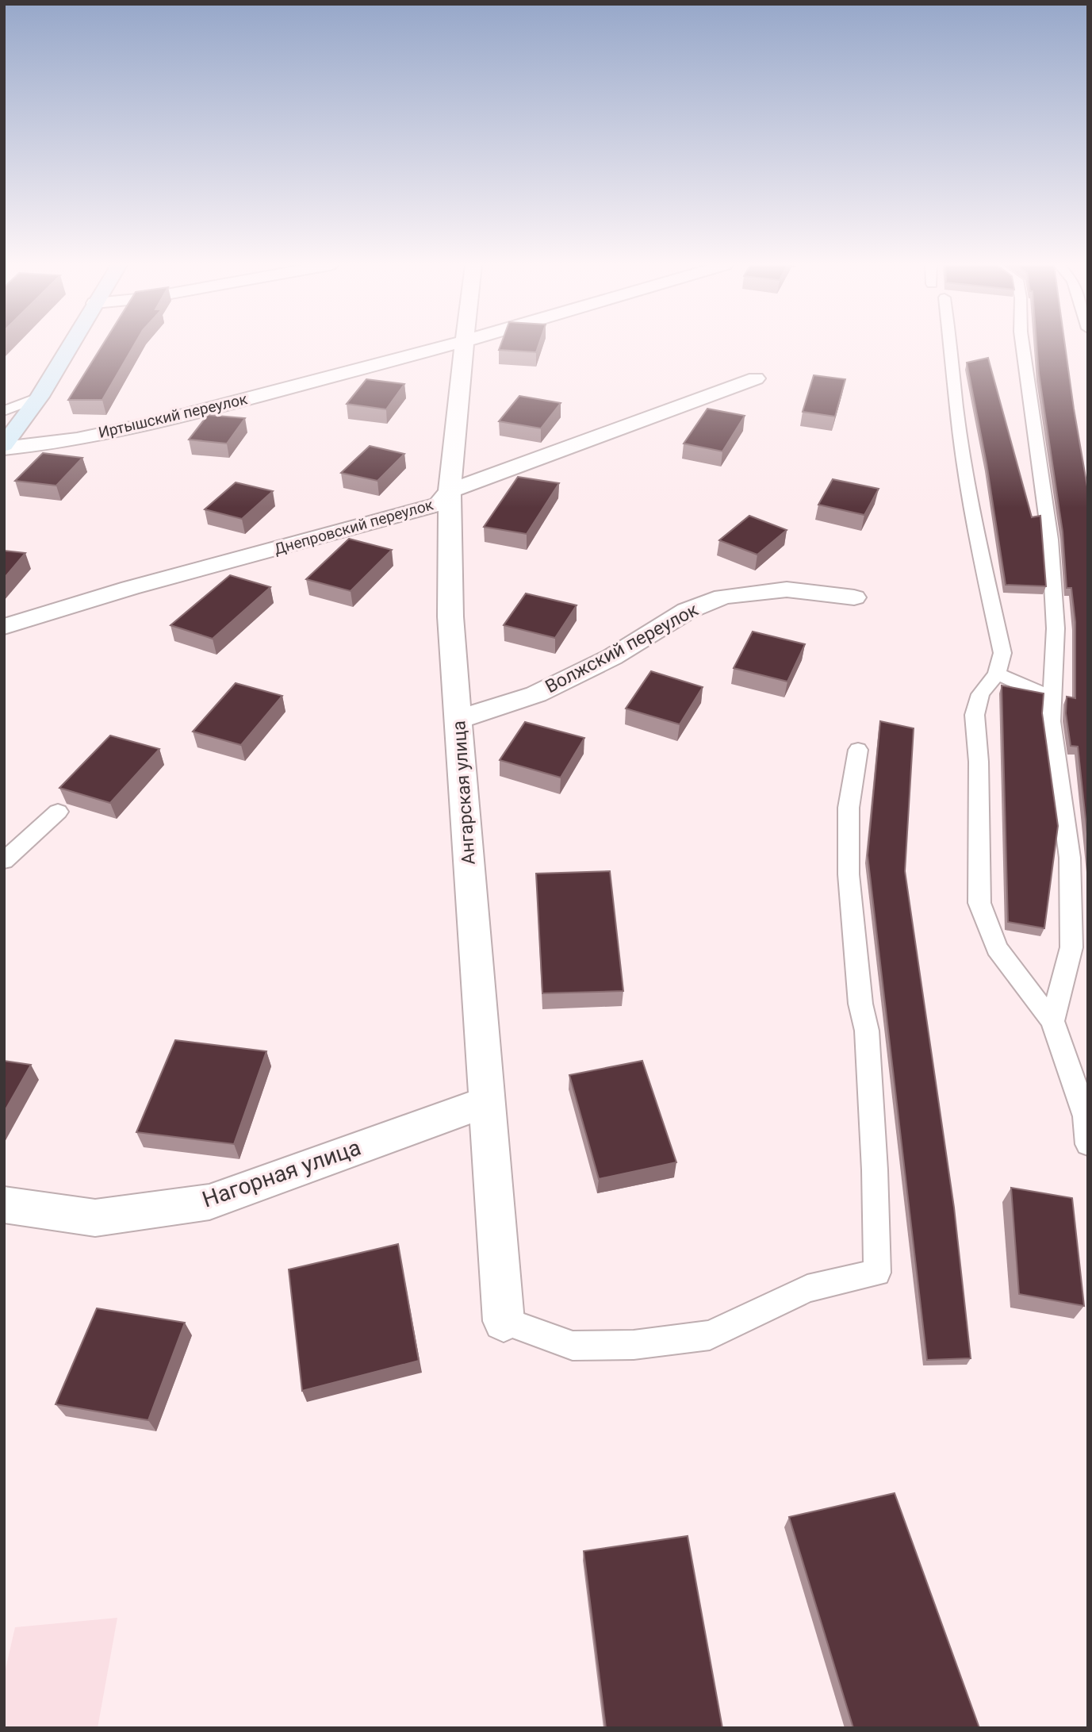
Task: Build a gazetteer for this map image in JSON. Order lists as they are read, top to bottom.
{
  "streets": {
    "street": [
      "Иртышский переулок",
      "Днепровский переулок",
      "Волжский переулок",
      "Ангарская улица",
      "Нагорная улица"
    ]
  },
  "crossings": [
    ["Днепровский переулок", "Ангарская улица"],
    ["Волжский переулок", "Ангарская улица"],
    ["Ангарская улица", "Нагорная улица"]
  ]
}
